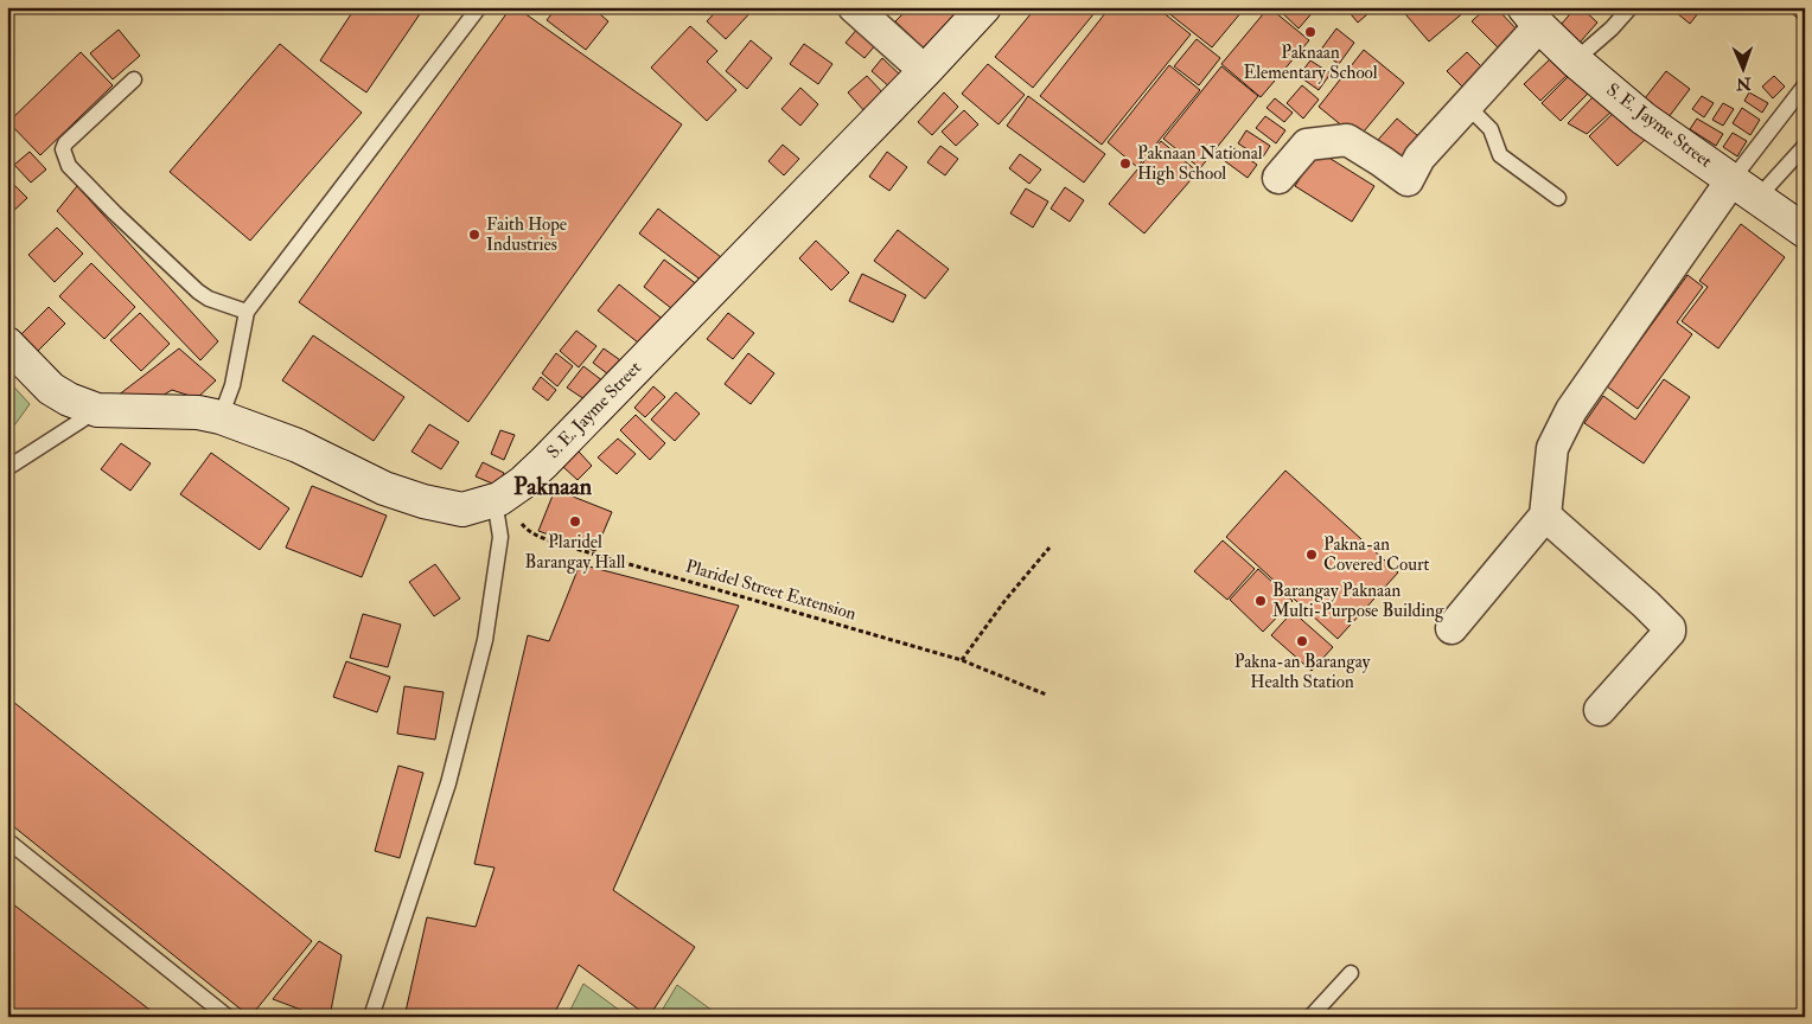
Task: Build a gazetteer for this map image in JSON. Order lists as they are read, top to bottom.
{
  "streets": {
    "street": ["S. E. Jayme Street"],
    "path": ["Plaridel Street Extension"]
  },
  "crossings": [
    ["S. E. Jayme Street", "Plaridel Street Extension"]
  ],
  "districts": ["Paknaan"],
  "places": [
    "Paknaan Elementary School",
    "Paknaan National High School",
    "Faith Hope Industries",
    "Plaridel Barangay Hall",
    "Pakna-an Covered Court",
    "Barangay Paknaan Multi-Purpose Building",
    "Pakna-an Barangay Health Station"
  ],
  "north": "bottom"
}
